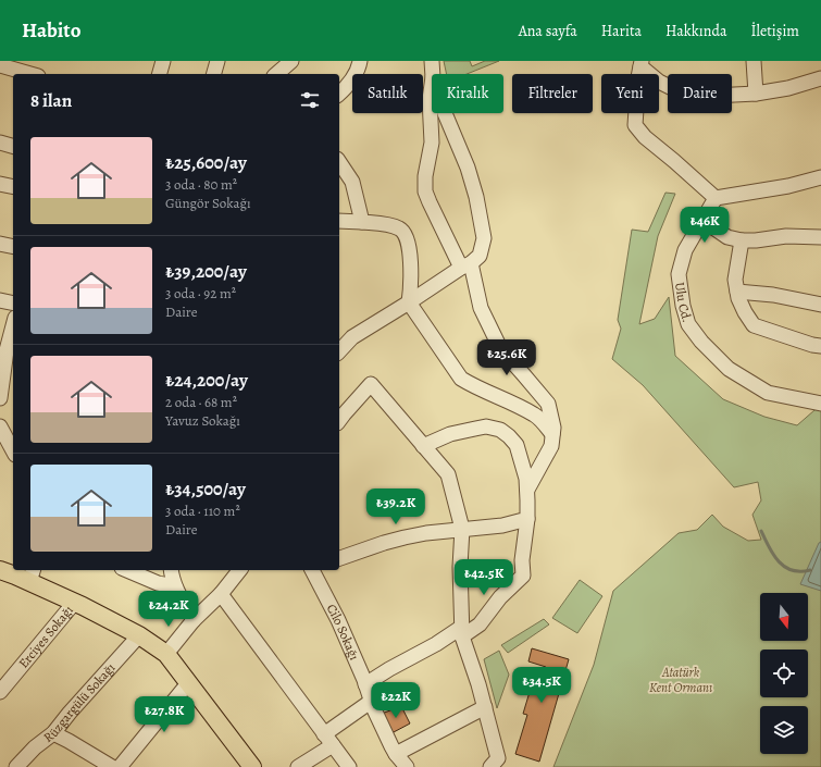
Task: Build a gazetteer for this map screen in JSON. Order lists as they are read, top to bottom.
{
  "streets": {
    "street": [
      "Ulu Cd.",
      "Cilo Sokağı",
      "Erciyes Sokağı",
      "Rüzgargülü Sokağı"
    ]
  },
  "parks": ["Atatürk Kent Ormanı"],
  "north": "bottom",
  "page": {
    "header": "Habito",
    "nav": [
      "Ana sayfa",
      "Harita",
      "Hakkında",
      "İletişim"
    ],
    "chip": [
      "Satılık",
      "Kiralık",
      "Filtreler",
      "Yeni",
      "Daire"
    ],
    "heading": "8 ilan",
    "list": [
      {
        "name": "₺25,600/ay",
        "note": "3 oda · 80 m² · Güngör Sokağı"
      },
      {
        "name": "₺39,200/ay",
        "note": "3 oda · 92 m² · Daire"
      },
      {
        "name": "₺24,200/ay",
        "note": "2 oda · 68 m² · Yavuz Sokağı"
      },
      {
        "name": "₺34,500/ay",
        "note": "3 oda · 110 m² · Daire"
      }
    ],
    "price": [
      "₺46K",
      "₺25.6K",
      "₺39.2K",
      "₺42.5K",
      "₺24.2K",
      "₺34.5K",
      "₺22K",
      "₺27.8K"
    ]
  }
}
